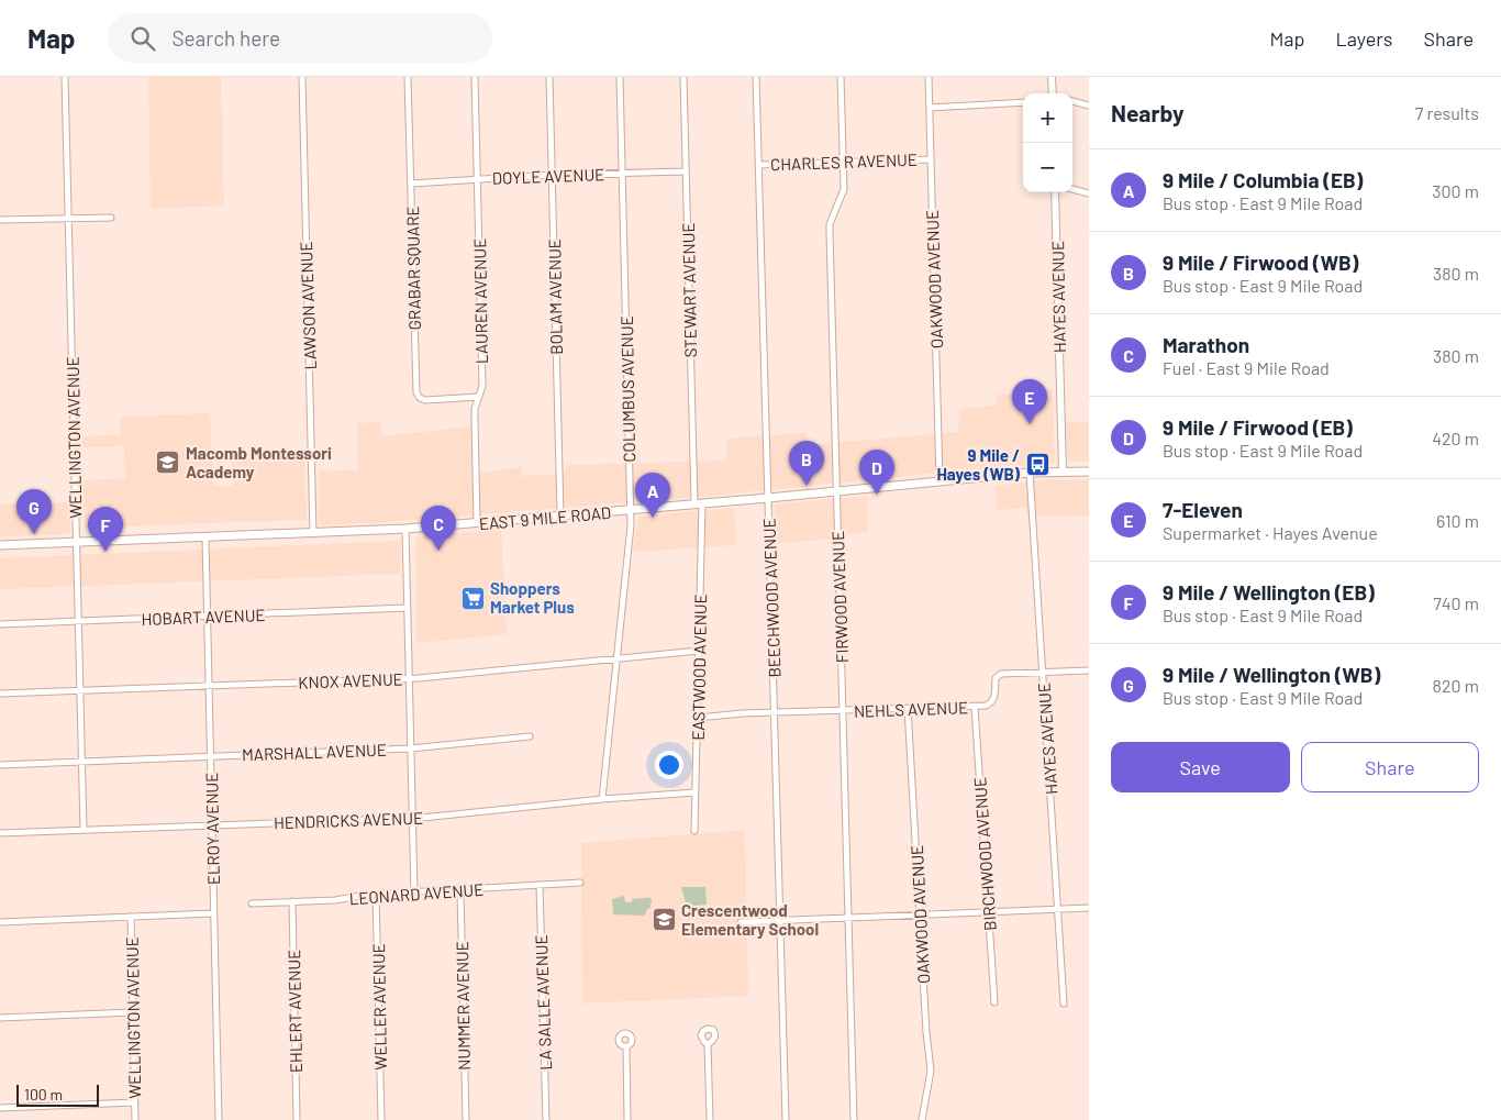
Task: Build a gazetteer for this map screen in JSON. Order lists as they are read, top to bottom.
{
  "streets": {
    "main road": ["EAST 9 MILE ROAD"],
    "street": [
      "CHARLES R AVENUE",
      "DOYLE AVENUE",
      "GRABAR SQUARE",
      "OAKWOOD AVENUE",
      "STEWART AVENUE",
      "BOLAM AVENUE",
      "HAYES AVENUE",
      "LAUREN AVENUE",
      "LAWSON AVENUE",
      "COLUMBUS AVENUE",
      "WELLINGTON AVENUE",
      "FIRWOOD AVENUE",
      "BEECHWOOD AVENUE",
      "HOBART AVENUE",
      "EASTWOOD AVENUE",
      "KNOX AVENUE",
      "NEHLS AVENUE",
      "MARSHALL AVENUE",
      "HENDRICKS AVENUE",
      "ELROY AVENUE",
      "BIRCHWOOD AVENUE",
      "LEONARD AVENUE",
      "LA SALLE AVENUE",
      "NUMMER AVENUE",
      "WELLER AVENUE",
      "EHLERT AVENUE"
    ]
  },
  "crossings": [
    ["CHARLES R AVENUE", "OAKWOOD AVENUE"],
    ["CHARLES R AVENUE", "FIRWOOD AVENUE"],
    ["CHARLES R AVENUE", "BEECHWOOD AVENUE"],
    ["DOYLE AVENUE", "GRABAR SQUARE"],
    ["DOYLE AVENUE", "STEWART AVENUE"],
    ["DOYLE AVENUE", "BOLAM AVENUE"],
    ["DOYLE AVENUE", "LAUREN AVENUE"],
    ["DOYLE AVENUE", "COLUMBUS AVENUE"],
    ["GRABAR SQUARE", "LAUREN AVENUE"],
    ["OAKWOOD AVENUE", "EAST 9 MILE ROAD"],
    ["OAKWOOD AVENUE", "NEHLS AVENUE"],
    ["STEWART AVENUE", "EAST 9 MILE ROAD"],
    ["STEWART AVENUE", "EASTWOOD AVENUE"],
    ["BOLAM AVENUE", "EAST 9 MILE ROAD"],
    ["HAYES AVENUE", "EAST 9 MILE ROAD"],
    ["HAYES AVENUE", "NEHLS AVENUE"],
    ["LAUREN AVENUE", "EAST 9 MILE ROAD"],
    ["LAWSON AVENUE", "EAST 9 MILE ROAD"],
    ["COLUMBUS AVENUE", "EAST 9 MILE ROAD"],
    ["COLUMBUS AVENUE", "KNOX AVENUE"],
    ["COLUMBUS AVENUE", "HENDRICKS AVENUE"],
    ["WELLINGTON AVENUE", "EAST 9 MILE ROAD"],
    ["WELLINGTON AVENUE", "HOBART AVENUE"],
    ["WELLINGTON AVENUE", "KNOX AVENUE"],
    ["WELLINGTON AVENUE", "MARSHALL AVENUE"],
    ["WELLINGTON AVENUE", "HENDRICKS AVENUE"],
    ["EAST 9 MILE ROAD", "FIRWOOD AVENUE"],
    ["EAST 9 MILE ROAD", "BEECHWOOD AVENUE"],
    ["EAST 9 MILE ROAD", "EASTWOOD AVENUE"],
    ["EAST 9 MILE ROAD", "ELROY AVENUE"],
    ["FIRWOOD AVENUE", "NEHLS AVENUE"],
    ["BEECHWOOD AVENUE", "NEHLS AVENUE"],
    ["HOBART AVENUE", "ELROY AVENUE"],
    ["EASTWOOD AVENUE", "KNOX AVENUE"],
    ["EASTWOOD AVENUE", "NEHLS AVENUE"],
    ["EASTWOOD AVENUE", "HENDRICKS AVENUE"],
    ["KNOX AVENUE", "ELROY AVENUE"],
    ["NEHLS AVENUE", "BIRCHWOOD AVENUE"],
    ["MARSHALL AVENUE", "ELROY AVENUE"],
    ["HENDRICKS AVENUE", "ELROY AVENUE"],
    ["LEONARD AVENUE", "LA SALLE AVENUE"],
    ["LEONARD AVENUE", "NUMMER AVENUE"],
    ["LEONARD AVENUE", "WELLER AVENUE"],
    ["LEONARD AVENUE", "EHLERT AVENUE"]
  ],
  "places": {
    "school or university": ["Macomb Montessori Academy", "Crescentwood Elementary School"],
    "bus stop": ["9 Mile / Hayes (WB)"],
    "supermarket": ["Shoppers Market Plus"]
  },
  "scale_bar": "100 m",
  "page": {
    "header": "Map",
    "search": "Search here",
    "nav": ["Map", "Layers", "Share"],
    "heading": ["Nearby", "7 results"],
    "map_buttons": ["+", "−"],
    "list": [
      {
        "mark": "A",
        "name": "9 Mile / Columbia (EB)",
        "note": "Bus stop · East 9 Mile Road",
        "value": "300 m"
      },
      {
        "mark": "B",
        "name": "9 Mile / Firwood (WB)",
        "note": "Bus stop · East 9 Mile Road",
        "value": "380 m"
      },
      {
        "mark": "C",
        "name": "Marathon",
        "note": "Fuel · East 9 Mile Road",
        "value": "380 m"
      },
      {
        "mark": "D",
        "name": "9 Mile / Firwood (EB)",
        "note": "Bus stop · East 9 Mile Road",
        "value": "420 m"
      },
      {
        "mark": "E",
        "name": "7-Eleven",
        "note": "Supermarket · Hayes Avenue",
        "value": "610 m"
      },
      {
        "mark": "F",
        "name": "9 Mile / Wellington (EB)",
        "note": "Bus stop · East 9 Mile Road",
        "value": "740 m"
      },
      {
        "mark": "G",
        "name": "9 Mile / Wellington (WB)",
        "note": "Bus stop · East 9 Mile Road",
        "value": "820 m"
      }
    ],
    "pins": [
      "E",
      "B",
      "D",
      "A",
      "G",
      "C",
      "F"
    ],
    "buttons": ["Save", "Share"],
    "scale": "100 m"
  }
}
